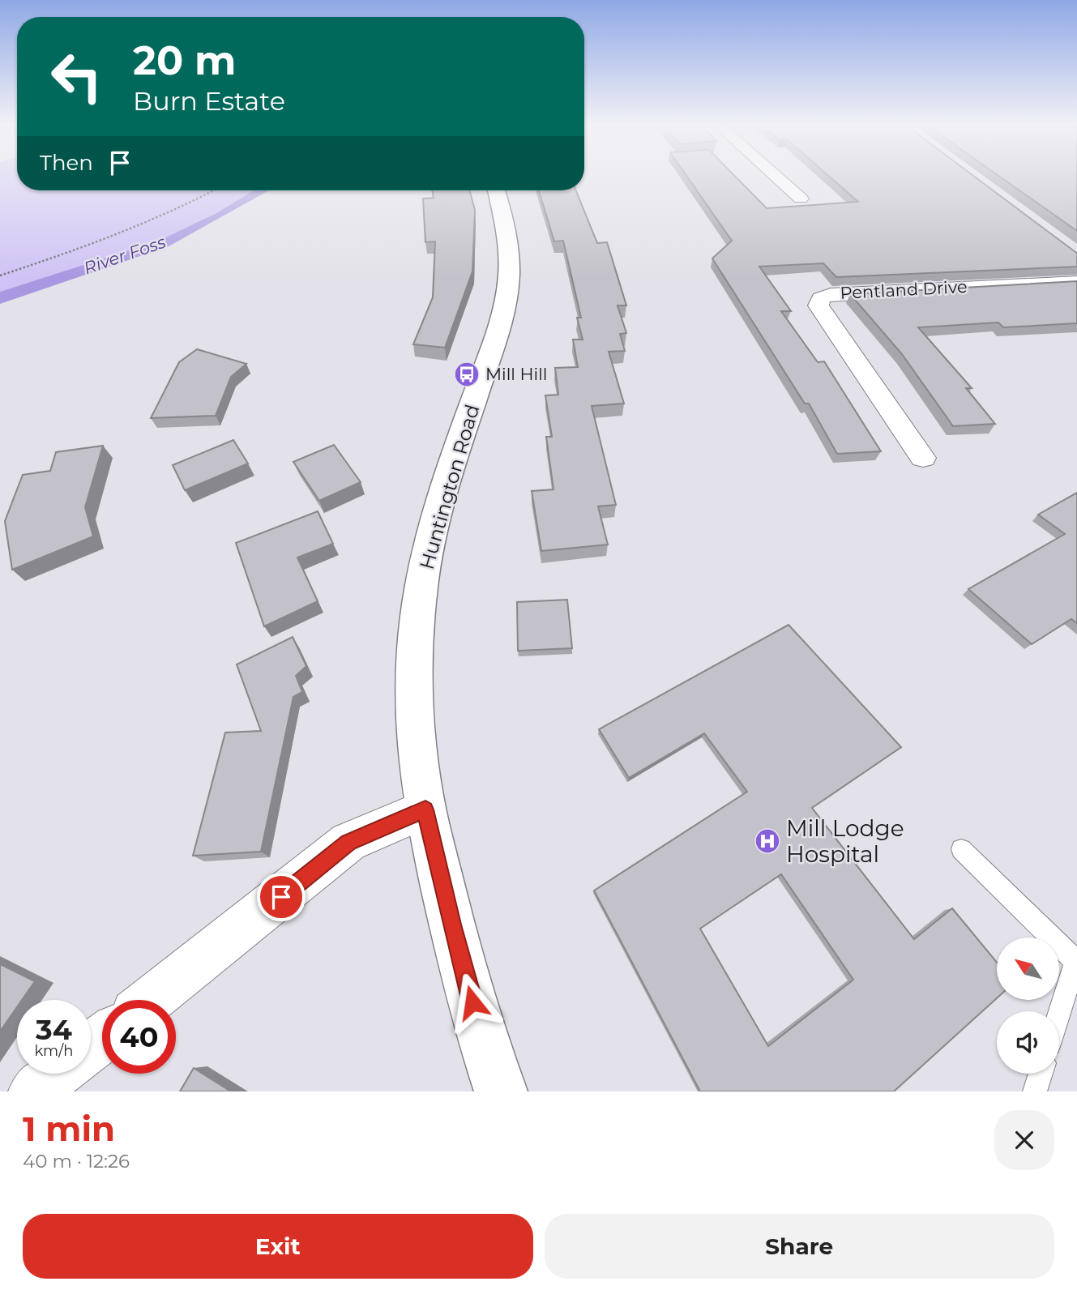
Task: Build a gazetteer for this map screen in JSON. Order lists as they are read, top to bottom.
{
  "streets": {
    "street": ["Pentland Drive", "Huntington Road"]
  },
  "water": ["River Foss"],
  "places": {
    "bus stop": ["Mill Hill"],
    "hospital": ["Mill Lodge Hospital"]
  },
  "north": "top left",
  "page": {
    "turn": ["20 m", "Burn Estate"],
    "then": "Then",
    "speed": "34 km/h",
    "limit": "40",
    "heading": ["1 min", "40 m · 12:26"],
    "buttons": ["Exit", "Share"]
  }
}
